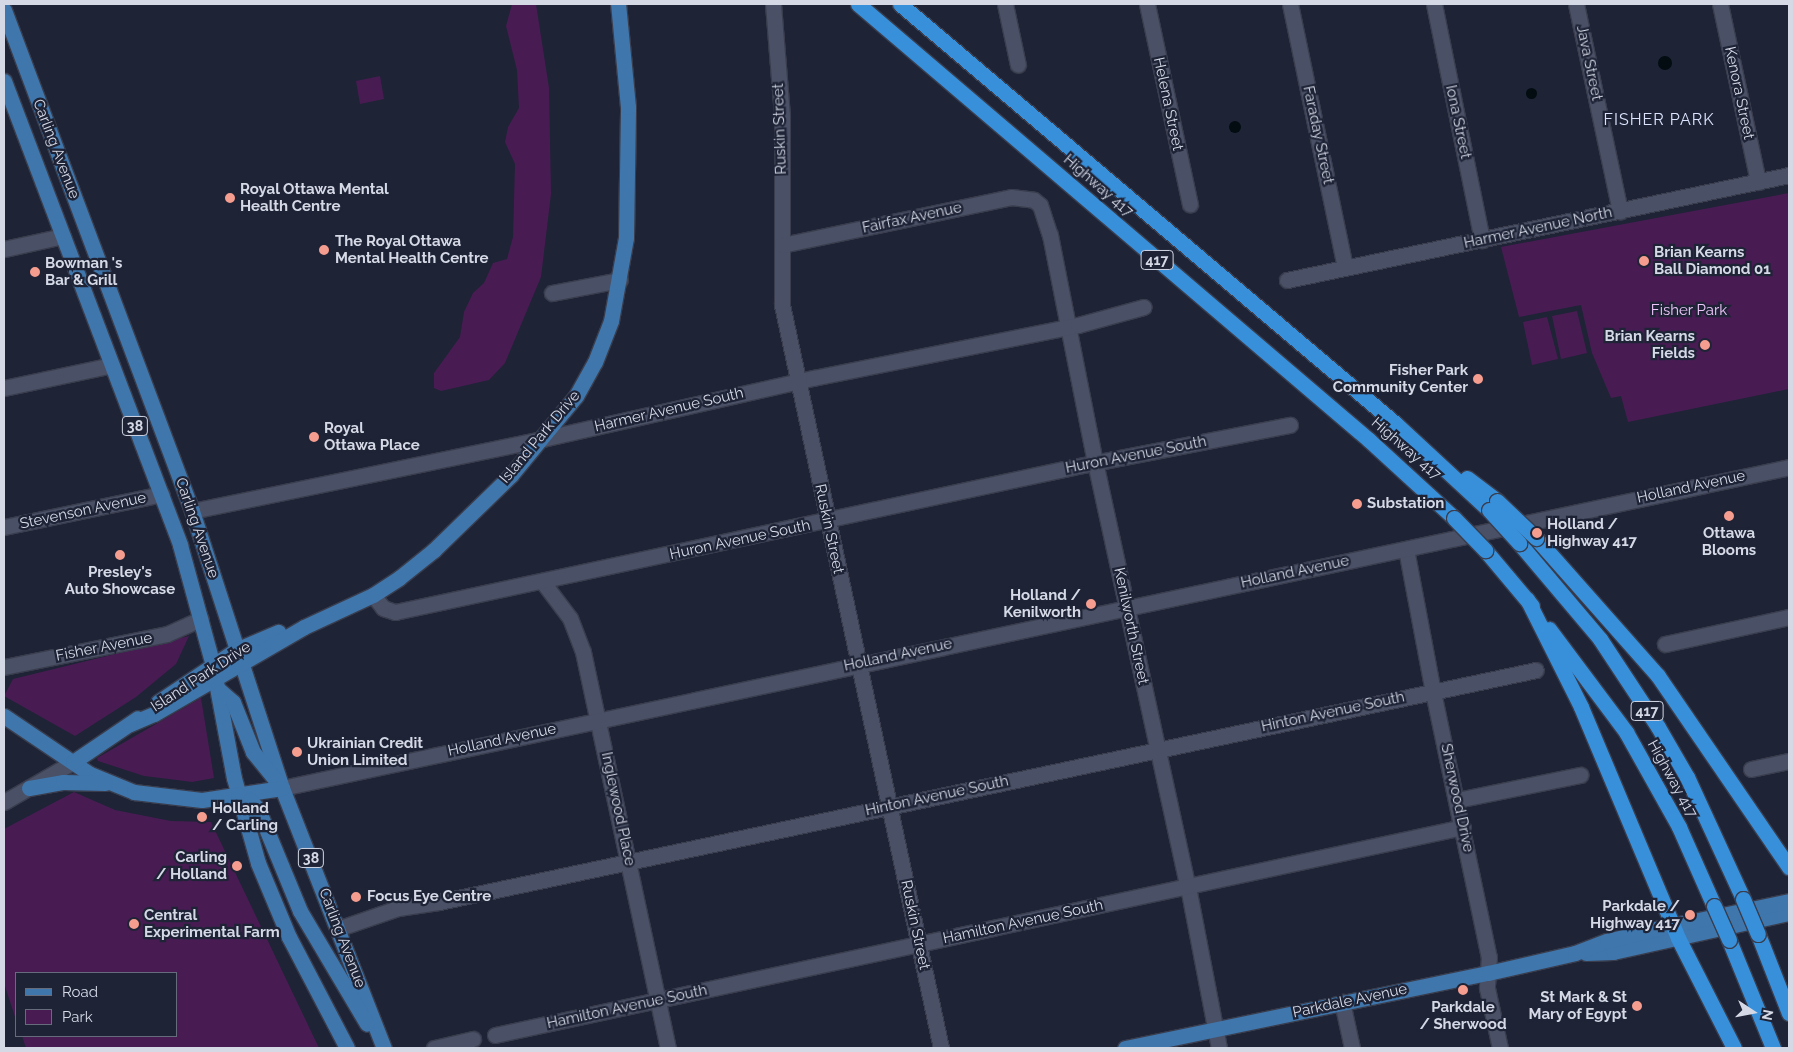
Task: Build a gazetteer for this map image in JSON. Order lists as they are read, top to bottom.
{
  "streets": {
    "highway": ["Highway 417", "417"],
    "main road": [
      "Carling Avenue",
      "38",
      "Island Park Drive",
      "Holland Avenue",
      "Parkdale Avenue"
    ],
    "street": [
      "Java Street",
      "Kenora Street",
      "Helena Street",
      "Iona Street",
      "Ruskin Street",
      "Faraday Street",
      "Fairfax Avenue",
      "Harmer Avenue North",
      "Harmer Avenue South",
      "Huron Avenue South",
      "Stevenson Avenue",
      "Kenilworth Street",
      "Fisher Avenue",
      "Hinton Avenue South",
      "Sherwood Drive",
      "Inglewood Place",
      "Hamilton Avenue South"
    ]
  },
  "crossings": [
    ["Java Street", "Harmer Avenue North"],
    ["Kenora Street", "Harmer Avenue North"],
    ["Iona Street", "Harmer Avenue North"],
    ["Ruskin Street", "Fairfax Avenue"],
    ["Ruskin Street", "Harmer Avenue South"],
    ["Ruskin Street", "Huron Avenue South"],
    ["Ruskin Street", "Holland Avenue"],
    ["Ruskin Street", "Hinton Avenue South"],
    ["Ruskin Street", "Hamilton Avenue South"],
    ["Faraday Street", "Harmer Avenue North"],
    ["Carling Avenue", "Harmer Avenue South"],
    ["Carling Avenue", "Island Park Drive"],
    ["Carling Avenue", "Holland Avenue"],
    ["Carling Avenue", "Stevenson Avenue"],
    ["Carling Avenue", "Fisher Avenue"],
    ["Carling Avenue", "Hinton Avenue South"],
    ["Fairfax Avenue", "Kenilworth Street"],
    ["Harmer Avenue South", "Island Park Drive"],
    ["Harmer Avenue South", "Kenilworth Street"],
    ["Island Park Drive", "Huron Avenue South"],
    ["Island Park Drive", "Holland Avenue"],
    ["Huron Avenue South", "Kenilworth Street"],
    ["Huron Avenue South", "Inglewood Place"],
    ["Holland Avenue", "Kenilworth Street"],
    ["Holland Avenue", "Sherwood Drive"],
    ["Holland Avenue", "Inglewood Place"],
    ["Kenilworth Street", "Hinton Avenue South"],
    ["Kenilworth Street", "Hamilton Avenue South"],
    ["Kenilworth Street", "Parkdale Avenue"],
    ["Hinton Avenue South", "Sherwood Drive"],
    ["Hinton Avenue South", "Inglewood Place"],
    ["Sherwood Drive", "Hamilton Avenue South"],
    ["Sherwood Drive", "Parkdale Avenue"],
    ["Inglewood Place", "Hamilton Avenue South"]
  ],
  "districts": ["FISHER PARK"],
  "parks": ["Fisher Park"],
  "places": [
    "Royal Ottawa Mental Health Centre",
    "The Royal Ottawa Mental Health Centre",
    "Brian Kearns Ball Diamond 01",
    "Bowman 's Bar & Grill",
    "Brian Kearns Fields",
    "Fisher Park Community Center",
    "Royal Ottawa Place",
    "Substation",
    "Ottawa Blooms",
    "Holland / Highway 417",
    "Presley's Auto Showcase",
    "Holland / Kenilworth",
    "Ukrainian Credit Union Limited",
    "Holland / Carling",
    "Carling / Holland",
    "Focus Eye Centre",
    "Parkdale / Highway 417",
    "Central Experimental Farm",
    "Parkdale / Sherwood",
    "St Mark & St Mary of Egypt"
  ],
  "legend": ["Road", "Park"],
  "north": "right"
}
